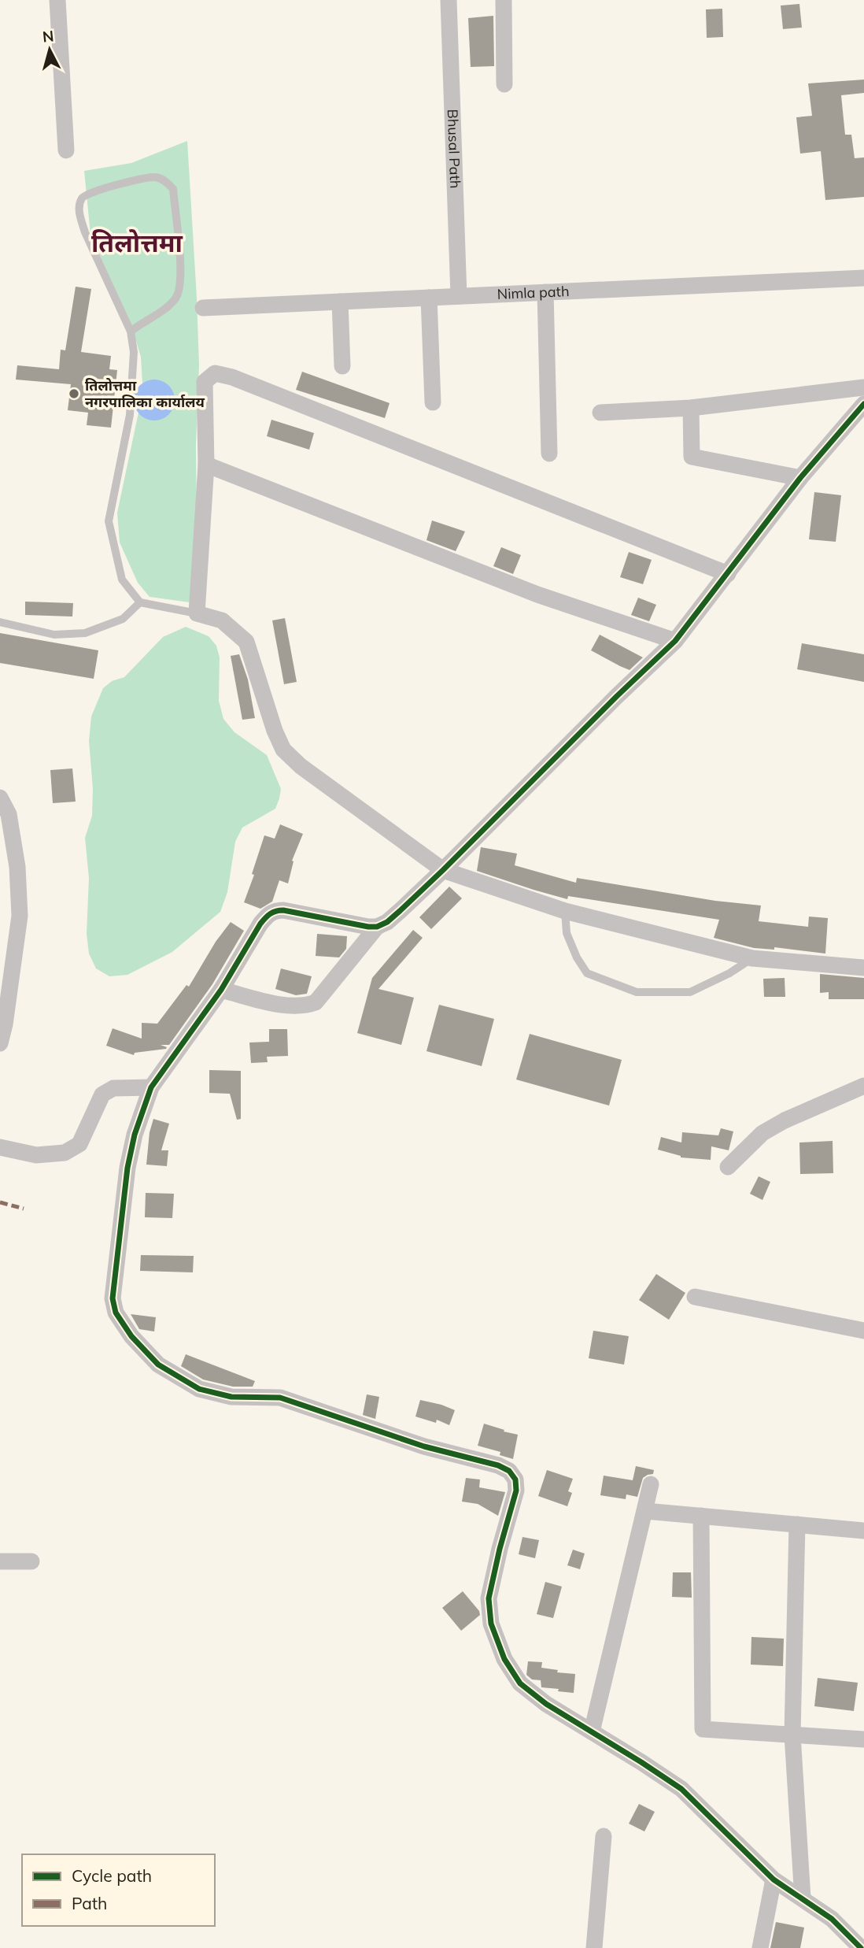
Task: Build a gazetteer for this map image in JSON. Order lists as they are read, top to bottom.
{
  "streets": {
    "street": ["Bhusal Path", "Nimla path"]
  },
  "crossings": [
    ["Bhusal Path", "Nimla path"]
  ],
  "districts": ["तिलोत्तमा"],
  "places": ["तिलोत्तमा नगरपालिका कार्यालय"],
  "legend": ["Cycle path", "Path"],
  "north": "top"
}
